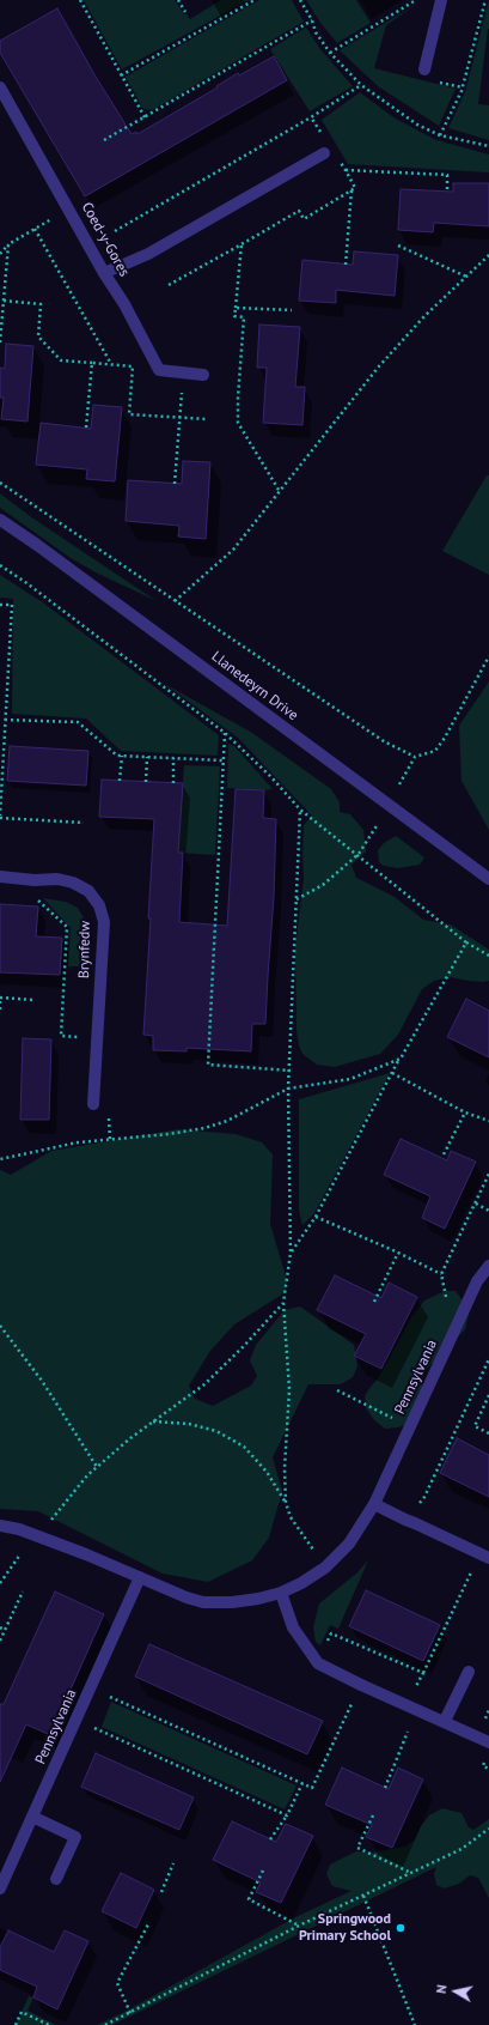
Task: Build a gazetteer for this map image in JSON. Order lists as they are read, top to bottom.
{
  "streets": {
    "street": [
      "Coed-y-Gores",
      "Llanedeyrn Drive",
      "Brynfedw",
      "Pennsylvania"
    ]
  },
  "places": ["Springwood Primary School"],
  "north": "left"
}
